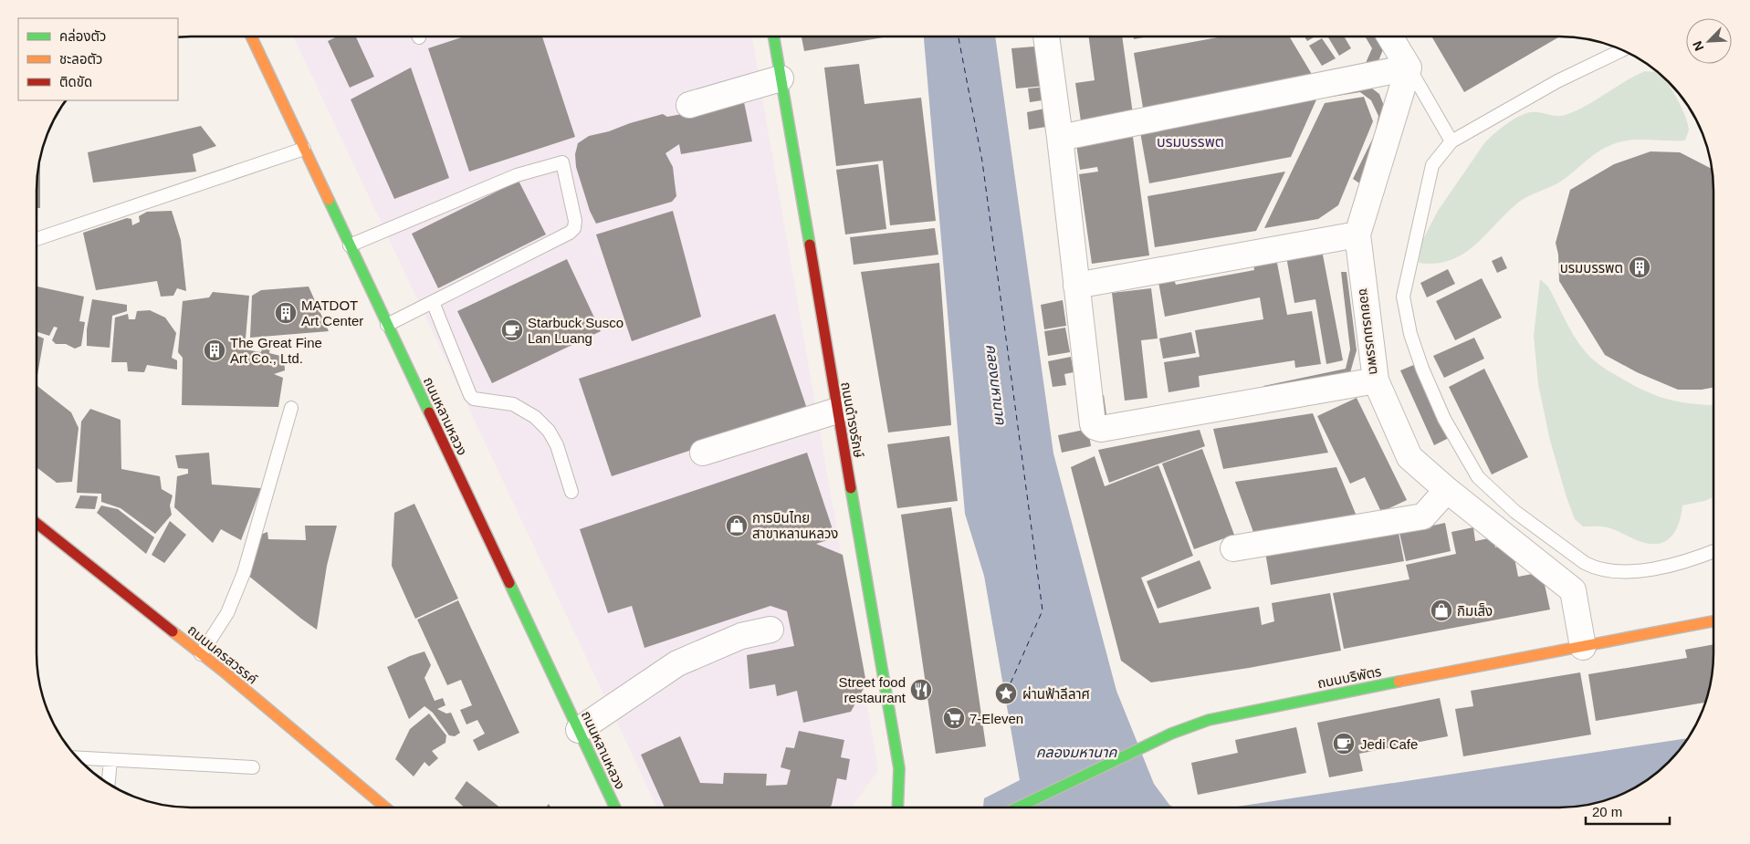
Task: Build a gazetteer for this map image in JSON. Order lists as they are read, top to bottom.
{
  "streets": {
    "street": [
      "ซอยบรมบรรพต",
      "ถนนหลานหลวง",
      "ถนนดำรงรักษ์",
      "ถนนนครสวรรค์",
      "ถนนบริพัตร"
    ]
  },
  "crossings": [
    ["ซอยบรมบรรพต", "ถนนบริพัตร"]
  ],
  "districts": ["บรมบรรพต"],
  "water": ["คลองมหานาค"],
  "places": {
    "building": ["บรมบรรพต", "MATDOT Art Center", "The Great Fine Art Co., Ltd."],
    "cafe": ["Starbuck Susco Lan Luang", "Jedi Cafe"],
    "shop": ["การบินไทย สาขาหลานหลวง", "กิมเส็ง"],
    "restaurant": ["Street food restaurant"],
    "place": ["ผ่านฟ้าลีลาศ"],
    "supermarket": ["7-Eleven"]
  },
  "legend": ["คล่องตัว", "ชะลอตัว", "ติดขัด"],
  "scale_bar": "20 m",
  "north": "bottom left"
}
